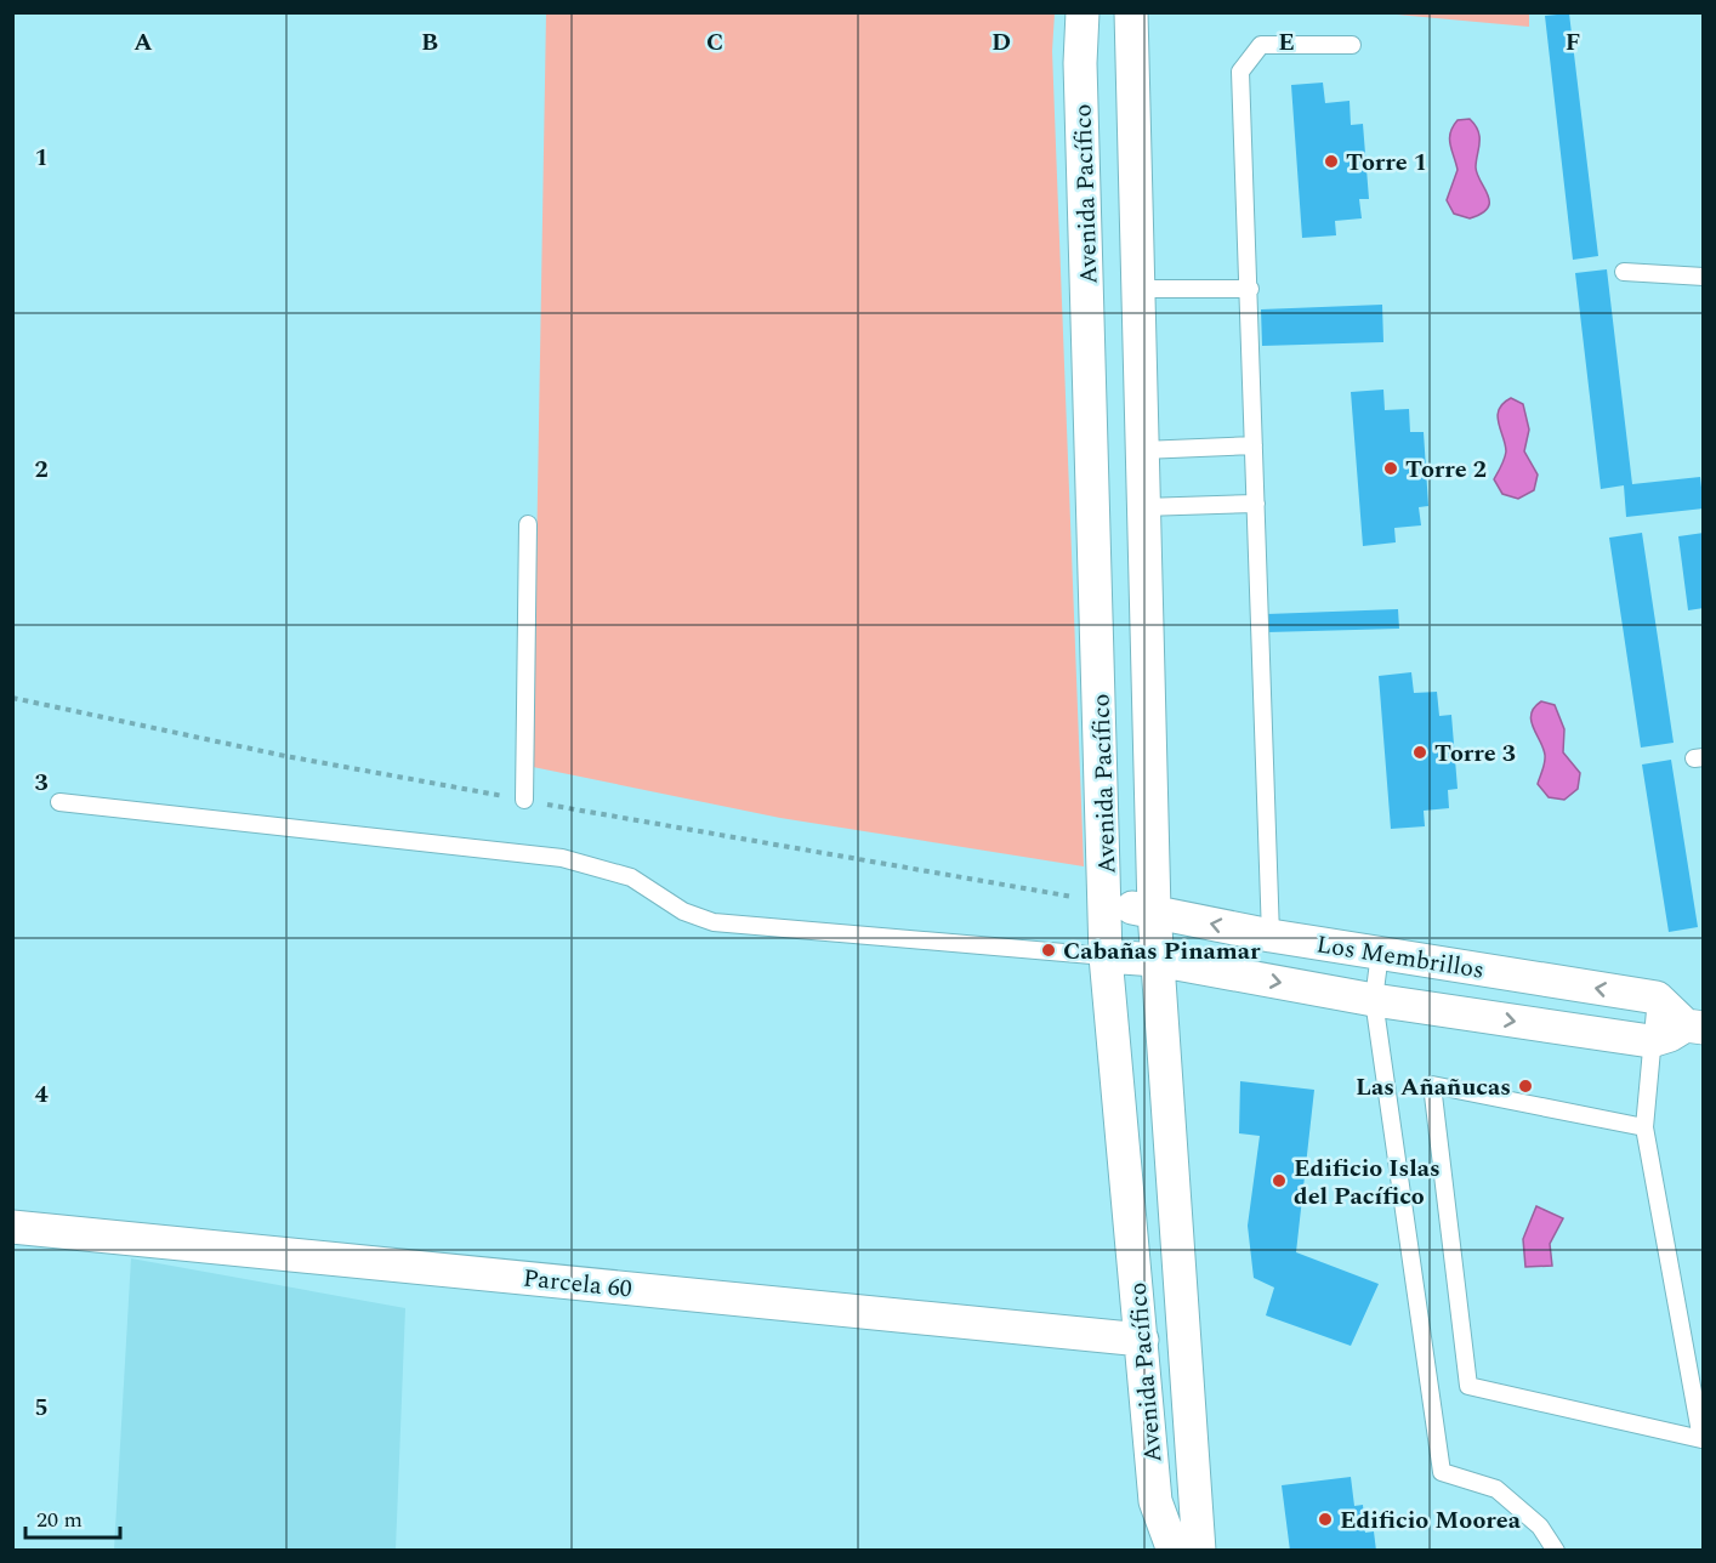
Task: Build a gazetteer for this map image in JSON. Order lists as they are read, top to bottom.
{
  "streets": {
    "street": ["Avenida Pacífico", "Los Membrillos", "Parcela 60"]
  },
  "crossings": [
    ["Avenida Pacífico", "Los Membrillos"],
    ["Avenida Pacífico", "Parcela 60"]
  ],
  "places": [
    "Torre 1",
    "Torre 2",
    "Torre 3",
    "Cabañas Pinamar",
    "Las Añañucas",
    "Edificio Islas del Pacífico",
    "Edificio Moorea"
  ],
  "scale_bar": "20 m",
  "grid": {
    "columns": [
      "A",
      "B",
      "C",
      "D",
      "E",
      "F"
    ],
    "rows": [
      "1",
      "2",
      "3",
      "4",
      "5"
    ]
  }
}
